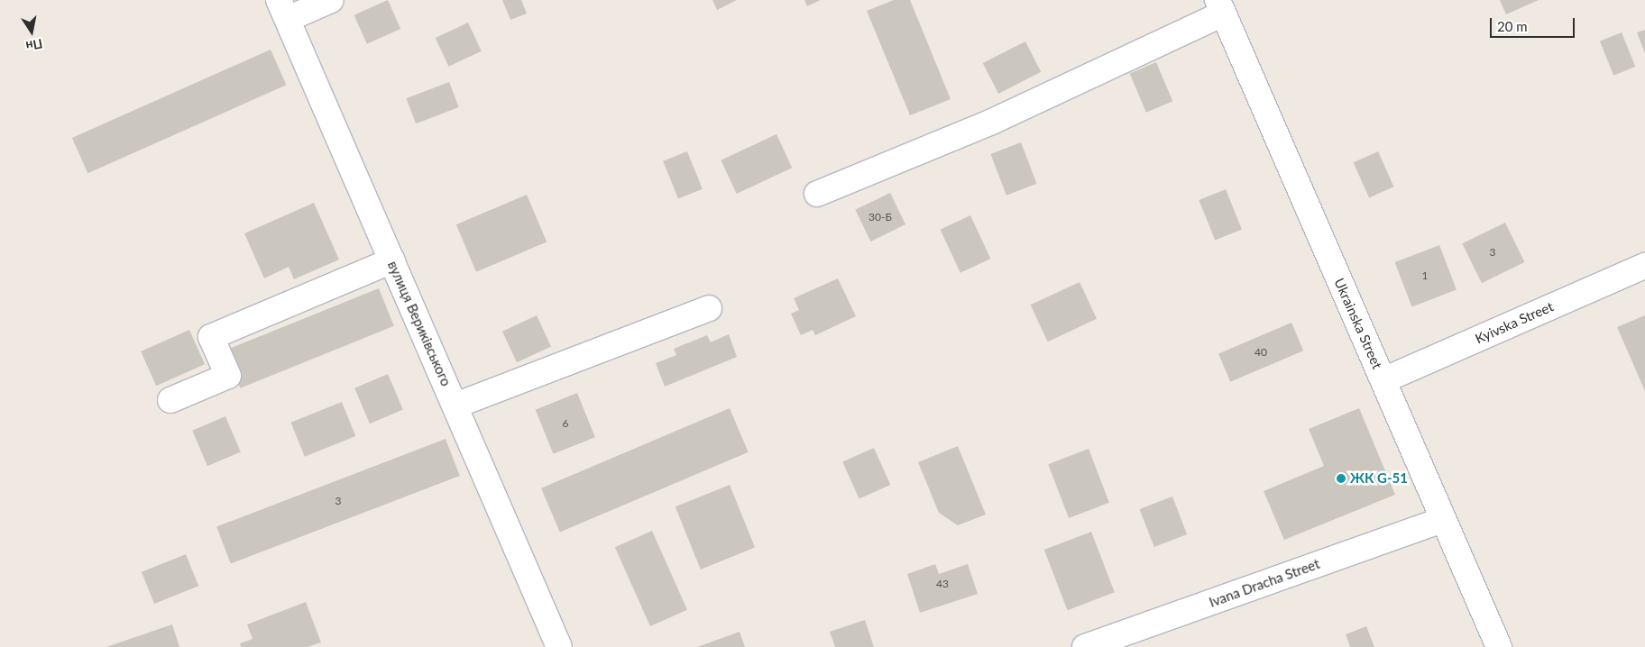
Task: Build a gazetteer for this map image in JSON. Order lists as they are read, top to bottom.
{
  "streets": {
    "street": [
      "Kyivska Street",
      "вулиця Вериківського",
      "Ukrainska Street",
      "Ivana Dracha Street"
    ]
  },
  "crossings": [
    ["Kyivska Street", "Ukrainska Street"],
    ["Ukrainska Street", "Ivana Dracha Street"]
  ],
  "places": ["ЖК G-51"],
  "house_numbers": [
    "30-Б",
    "3",
    "1",
    "40",
    "6",
    "3",
    "43"
  ],
  "scale_bar": "20 m",
  "north": "bottom"
}
